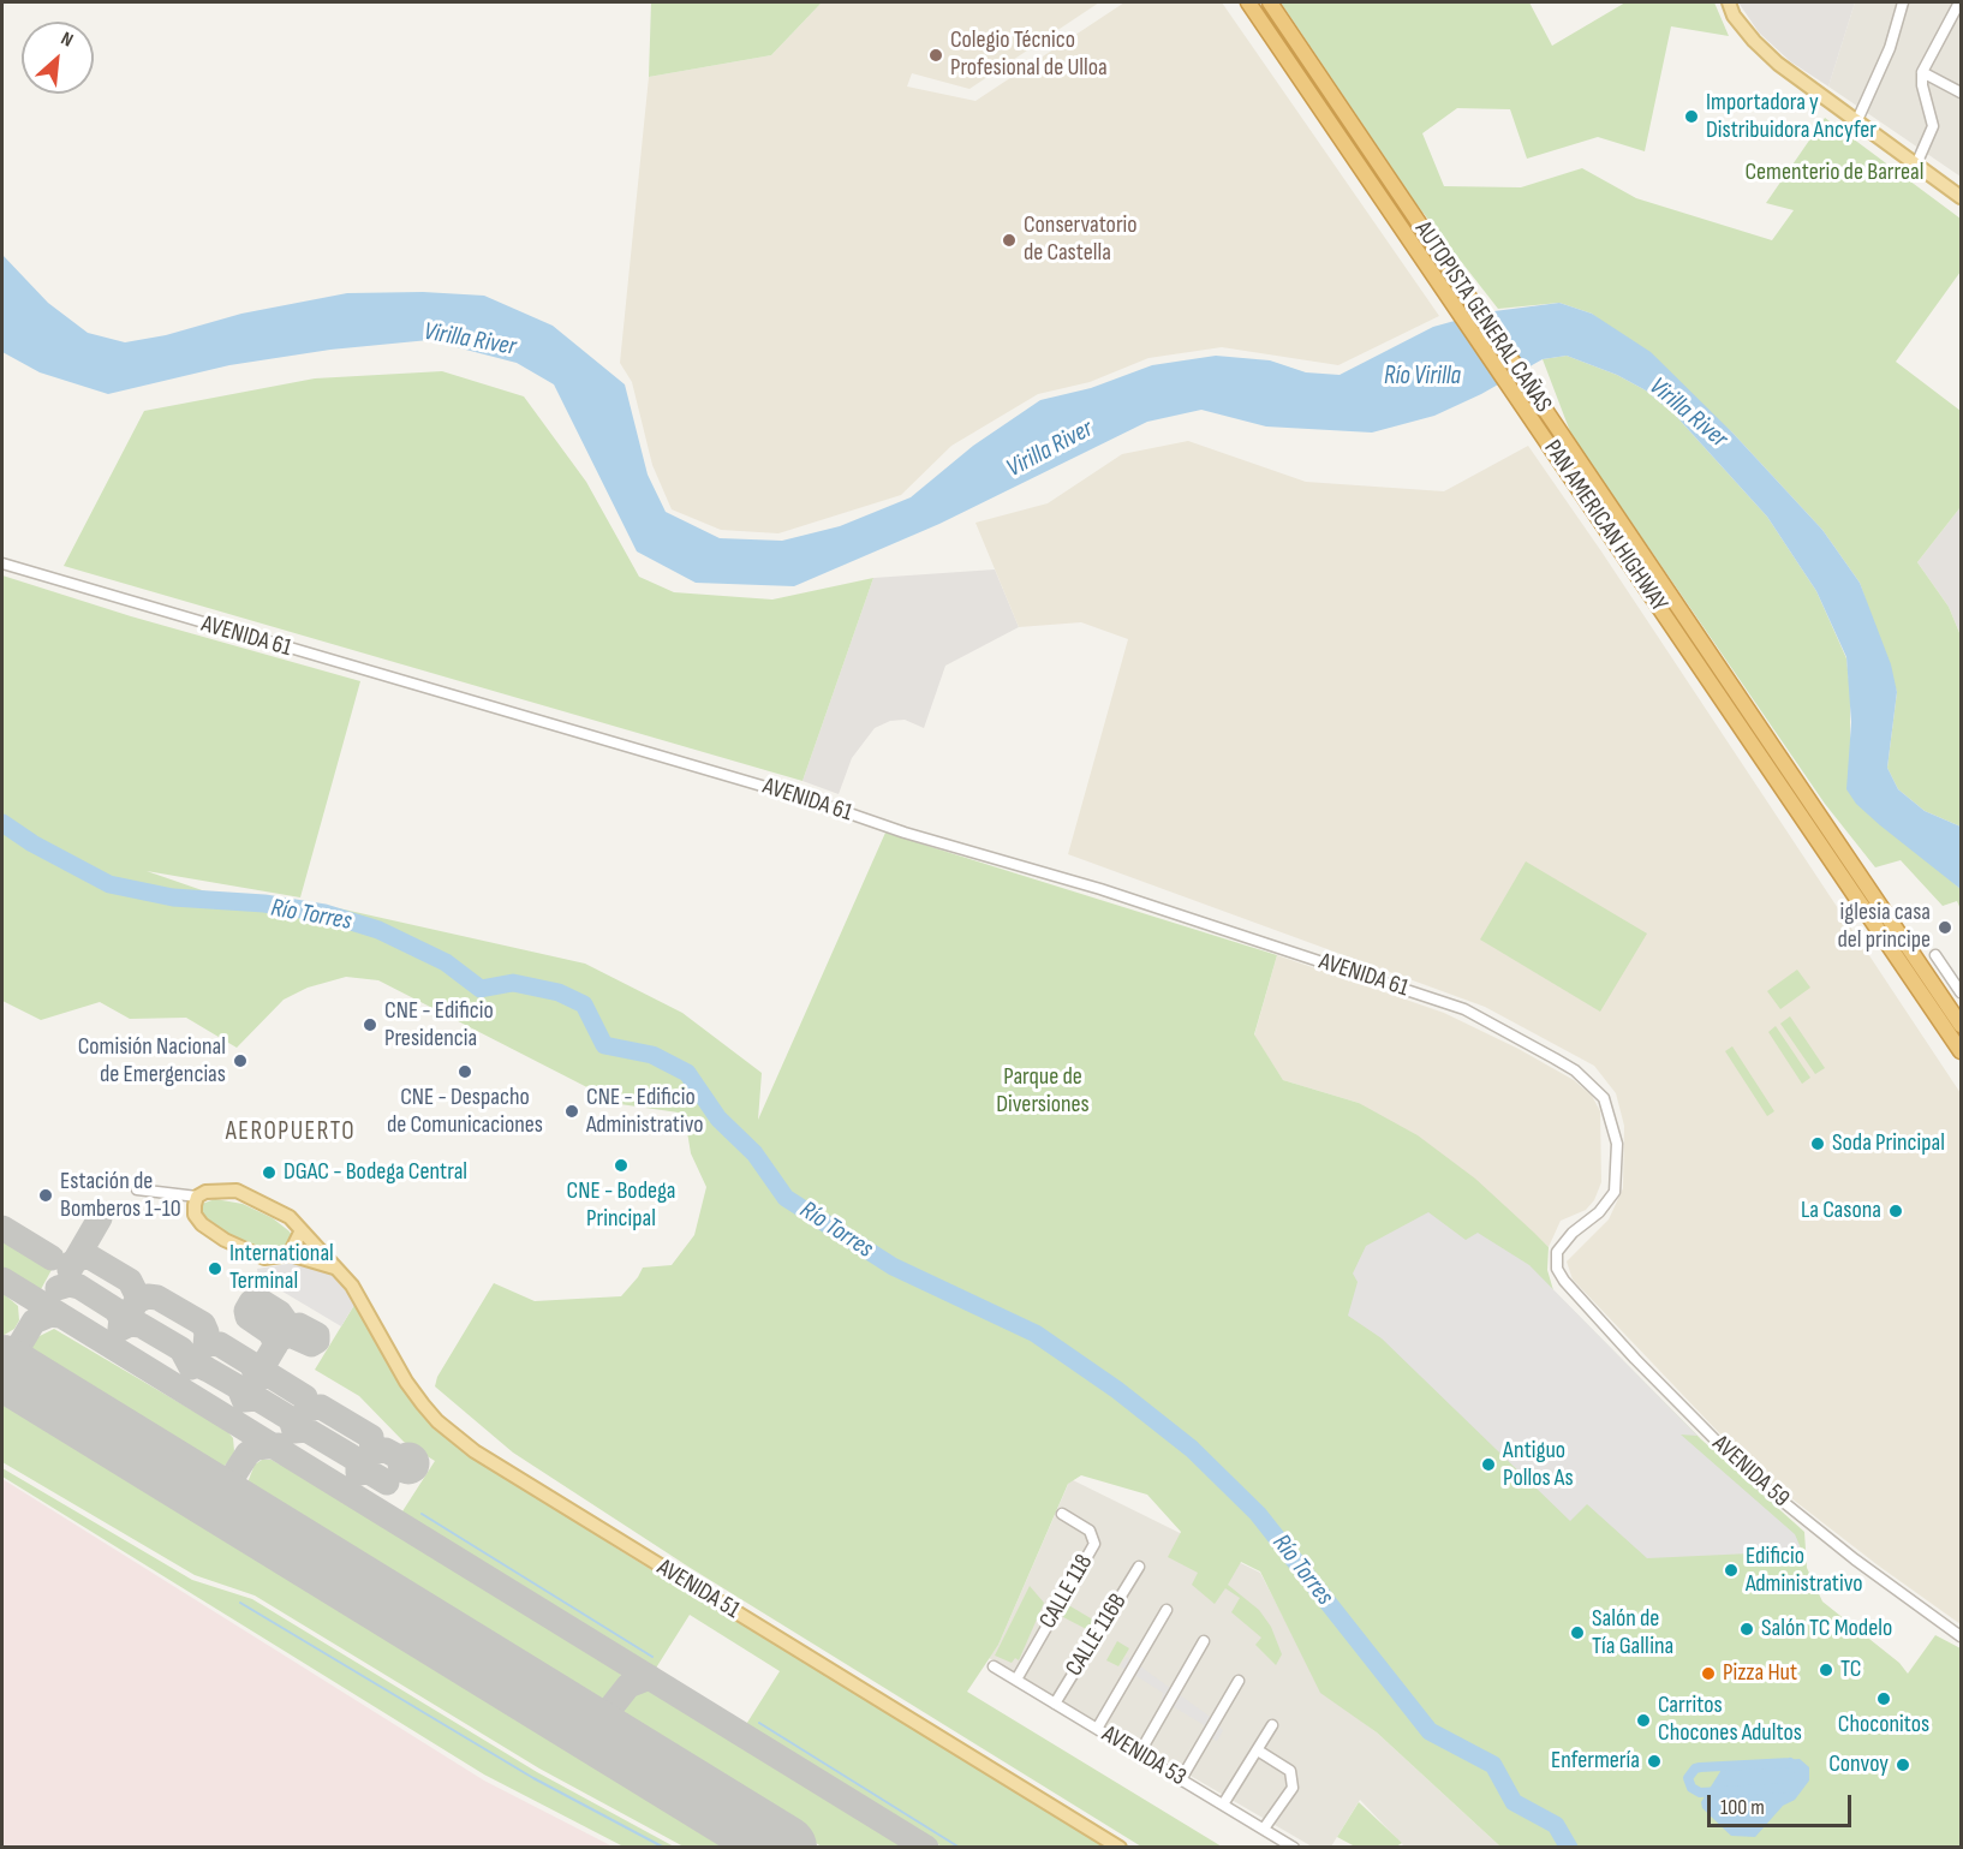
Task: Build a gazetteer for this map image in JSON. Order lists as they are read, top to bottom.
{
  "streets": {
    "highway": ["AUTOPISTA GENERAL CAÑAS", "PAN AMERICAN HIGHWAY"],
    "main road": ["AVENIDA 51"],
    "street": [
      "AVENIDA 61",
      "AVENIDA 59",
      "CALLE 118",
      "CALLE 116B",
      "AVENIDA 53"
    ]
  },
  "crossings": [
    ["AUTOPISTA GENERAL CAÑAS", "PAN AMERICAN HIGHWAY"],
    ["AVENIDA 61", "AVENIDA 59"],
    ["CALLE 118", "AVENIDA 53"],
    ["CALLE 116B", "AVENIDA 53"]
  ],
  "districts": ["AEROPUERTO"],
  "water": ["Virilla River", "Río Virilla", "Río Torres"],
  "parks": ["Cementerio de Barreal", "Parque de Diversiones"],
  "places": [
    "Colegio Técnico Profesional de Ulloa",
    "Importadora y Distribuidora Ancyfer",
    "Conservatorio de Castella",
    "iglesia casa del principe",
    "CNE - Edificio Presidencia",
    "Comisión Nacional de Emergencias",
    "CNE - Despacho de Comunicaciones",
    "CNE - Edificio Administrativo",
    "Soda Principal",
    "CNE - Bodega Principal",
    "DGAC - Bodega Central",
    "Estación de Bomberos 1-10",
    "La Casona",
    "International Terminal",
    "Antiguo Pollos As",
    "Edificio Administrativo",
    "Salón TC Modelo",
    "Salón de Tía Gallina",
    "TC",
    "Pizza Hut",
    "Choconitos",
    "Carritos Chocones Adultos",
    "Enfermería",
    "Convoy"
  ],
  "scale_bar": "100 m",
  "north": "top right"
}
